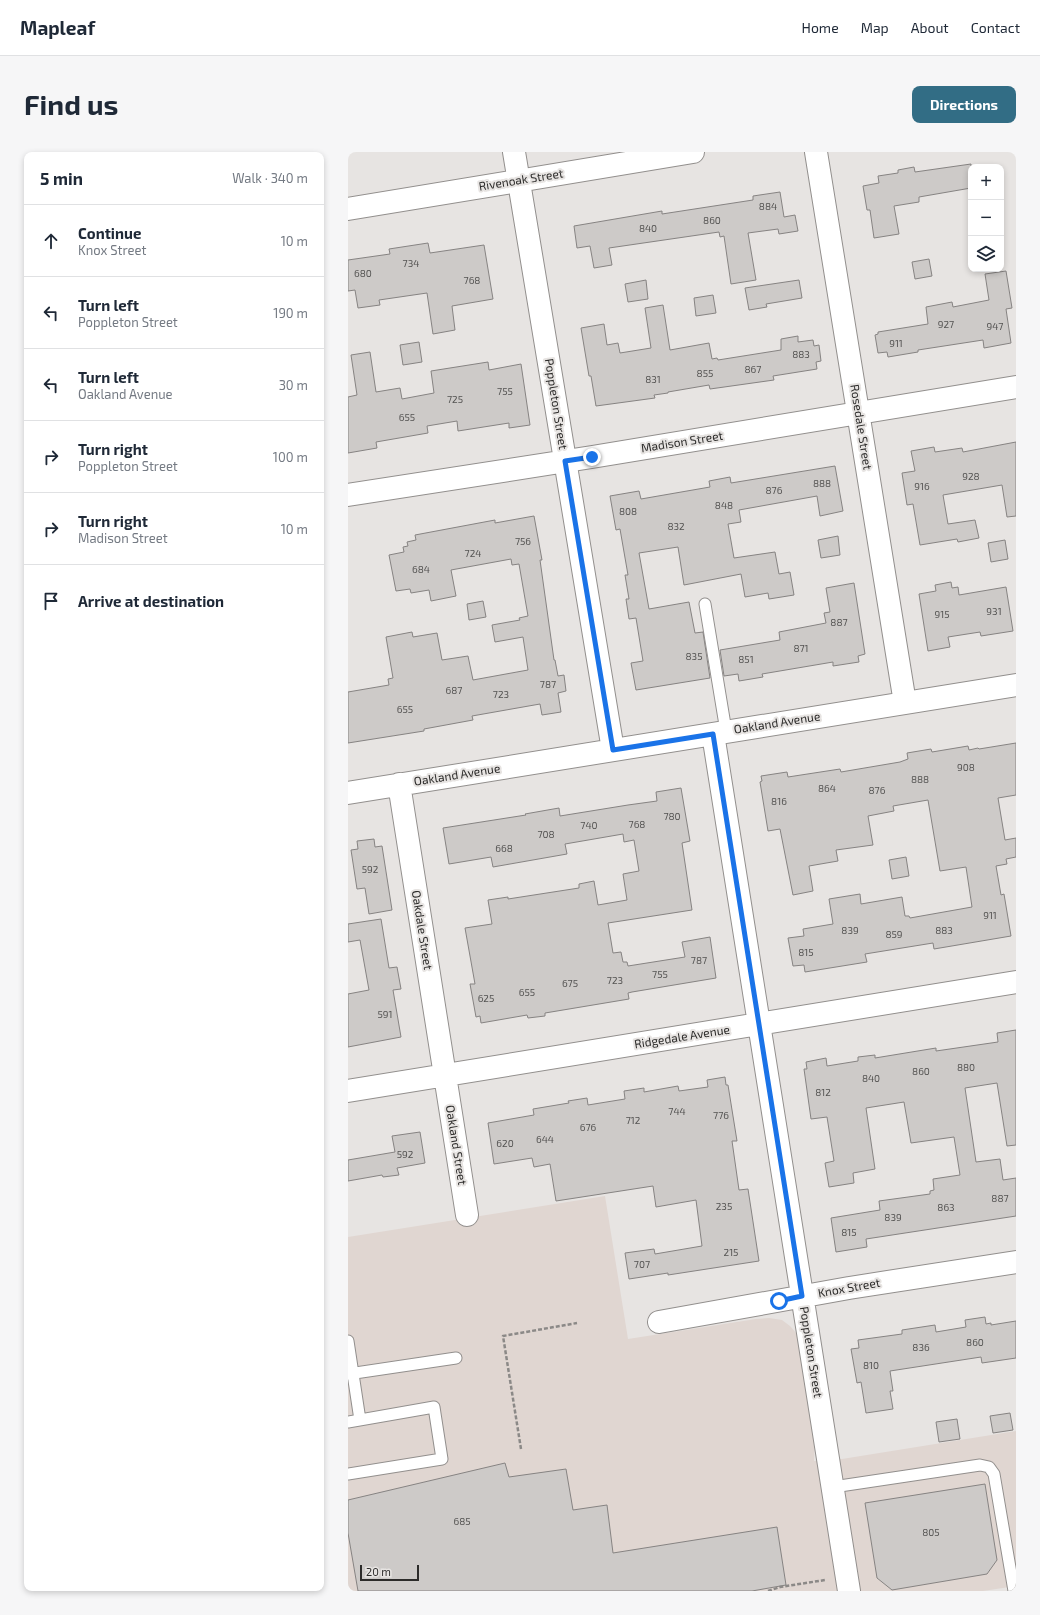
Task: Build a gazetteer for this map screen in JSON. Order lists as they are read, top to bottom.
{
  "streets": {
    "street": [
      "Rivenoak Street",
      "Poppleton Street",
      "Rosedale Street",
      "Madison Street",
      "Oakland Avenue",
      "Oakdale Street",
      "Ridgedale Avenue",
      "Oakland Street",
      "Knox Street"
    ]
  },
  "crossings": [
    ["Rivenoak Street", "Poppleton Street"],
    ["Poppleton Street", "Madison Street"],
    ["Poppleton Street", "Oakland Avenue"],
    ["Poppleton Street", "Ridgedale Avenue"],
    ["Poppleton Street", "Knox Street"],
    ["Rosedale Street", "Madison Street"],
    ["Rosedale Street", "Oakland Avenue"],
    ["Oakland Avenue", "Oakdale Street"],
    ["Oakdale Street", "Ridgedale Avenue"],
    ["Oakdale Street", "Oakland Street"],
    ["Ridgedale Avenue", "Oakland Street"]
  ],
  "house_numbers": [
    "884",
    "860",
    "840",
    "734",
    "680",
    "768",
    "927",
    "947",
    "911",
    "883",
    "867",
    "855",
    "831",
    "755",
    "725",
    "655",
    "928",
    "888",
    "916",
    "876",
    "848",
    "808",
    "832",
    "756",
    "724",
    "684",
    "931",
    "915",
    "887",
    "871",
    "835",
    "851",
    "787",
    "687",
    "723",
    "655",
    "908",
    "888",
    "864",
    "876",
    "816",
    "780",
    "768",
    "740",
    "708",
    "668",
    "592",
    "911",
    "839",
    "883",
    "859",
    "815",
    "787",
    "755",
    "723",
    "675",
    "655",
    "625",
    "591",
    "880",
    "860",
    "840",
    "812",
    "744",
    "776",
    "712",
    "676",
    "644",
    "620",
    "592",
    "887",
    "235",
    "863",
    "839",
    "815",
    "215",
    "707",
    "860",
    "836",
    "810",
    "685",
    "805"
  ],
  "scale_bar": "20 m",
  "page": {
    "header": "Mapleaf",
    "nav": [
      "Home",
      "Map",
      "About",
      "Contact"
    ],
    "buttons": "Directions",
    "title": "Find us",
    "heading": ["5 min", "Walk · 340 m"],
    "map_buttons": ["+", "−"],
    "list": [
      ["Continue", "Knox Street", "10 m"],
      ["Turn left", "Poppleton Street", "190 m"],
      ["Turn left", "Oakland Avenue", "30 m"],
      ["Turn right", "Poppleton Street", "100 m"],
      ["Turn right", "Madison Street", "10 m"],
      "Arrive at destination"
    ],
    "scale": "20 m"
  }
}
